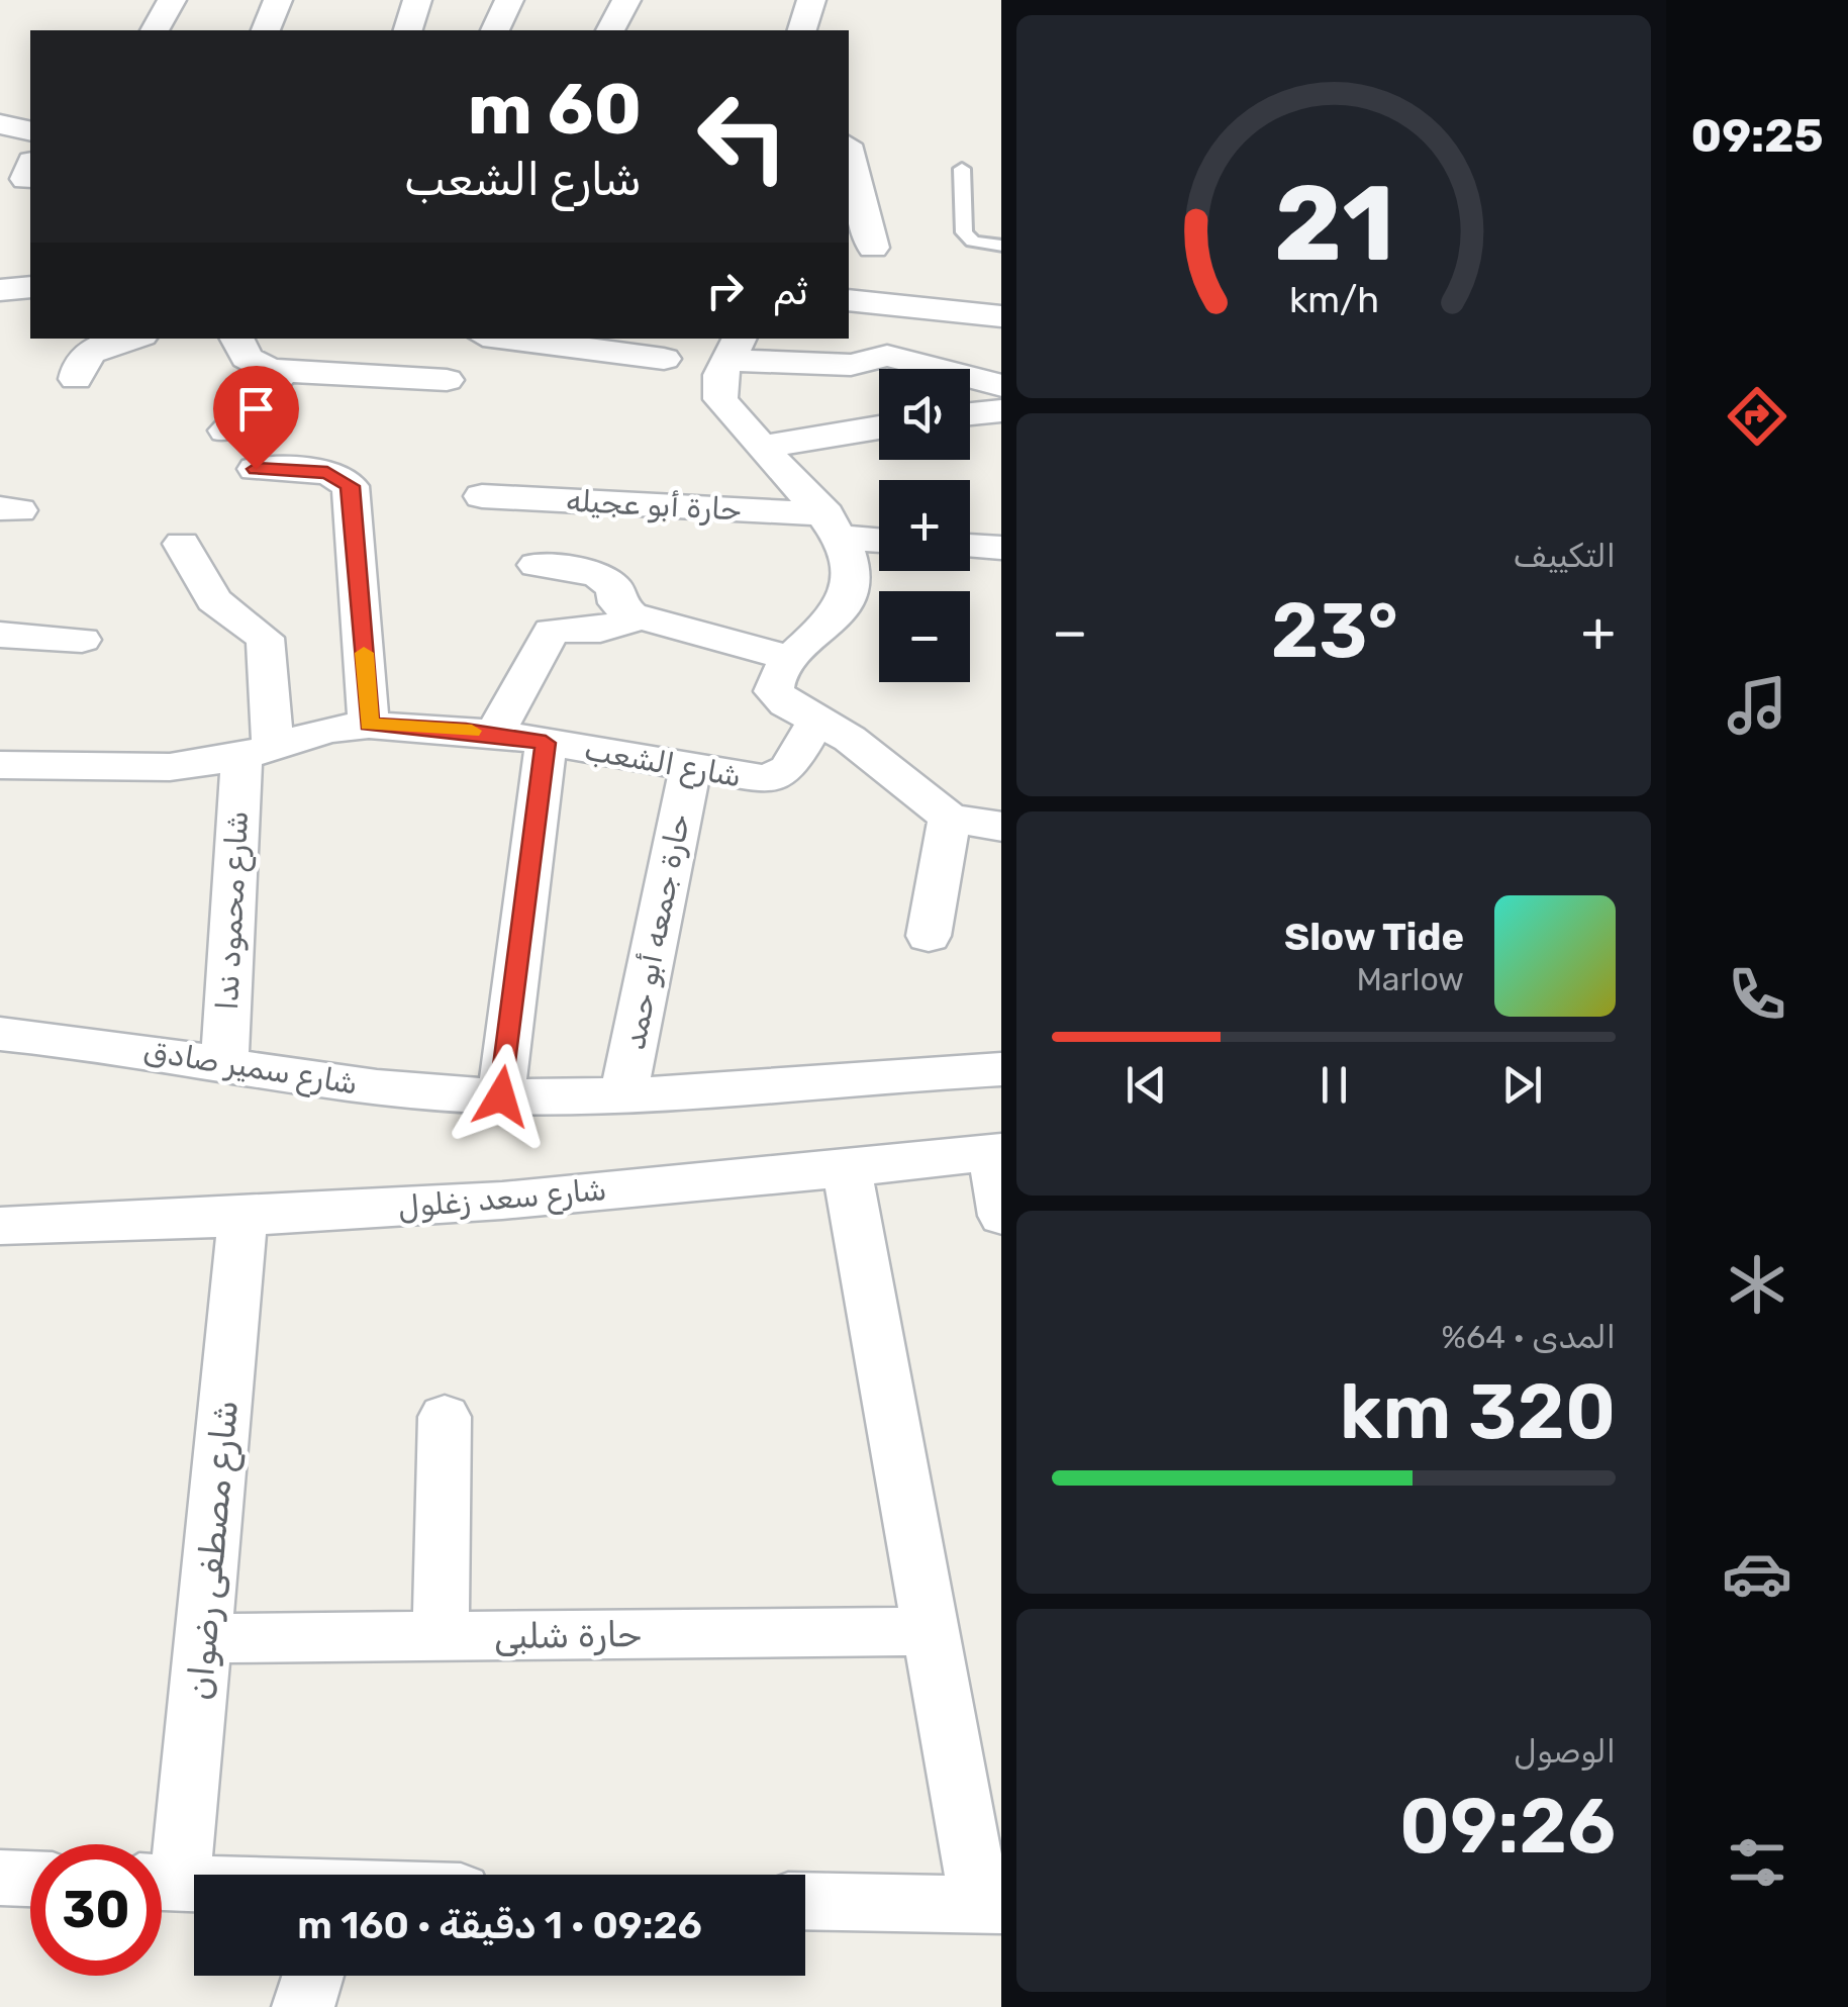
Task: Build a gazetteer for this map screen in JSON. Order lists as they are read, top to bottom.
{
  "streets": {
    "street": [
      "حارة أبو عجيله",
      "شارع الشعب",
      "شارع محمود ندا",
      "حارة جمعه أبو حمد",
      "شارع سمير صادق",
      "شارع سعد زغلول",
      "شارع مصطفى رضوان",
      "حارة شلبى"
    ]
  },
  "crossings": [
    ["شارع الشعب", "شارع محمود ندا"],
    ["شارع الشعب", "حارة جمعه أبو حمد"],
    ["شارع محمود ندا", "شارع سمير صادق"],
    ["شارع سعد زغلول", "شارع مصطفى رضوان"],
    ["شارع مصطفى رضوان", "حارة شلبى"]
  ],
  "page": {
    "tabs": "09:25",
    "turn": ["60 m", "شارع الشعب"],
    "then": "ثم",
    "map_buttons": ["+", "−"],
    "tile": [
      "التكييف",
      ["المدى · 64%", "320 km"],
      ["الوصول", "09:26"]
    ],
    "heat": ["−", "23°", "+"],
    "song": ["Slow Tide", "Marlow"],
    "limit": "30",
    "trip": "09:26 · 1 دقيقة · 160 m",
    "gauge": ["21", "km/h"]
  }
}
